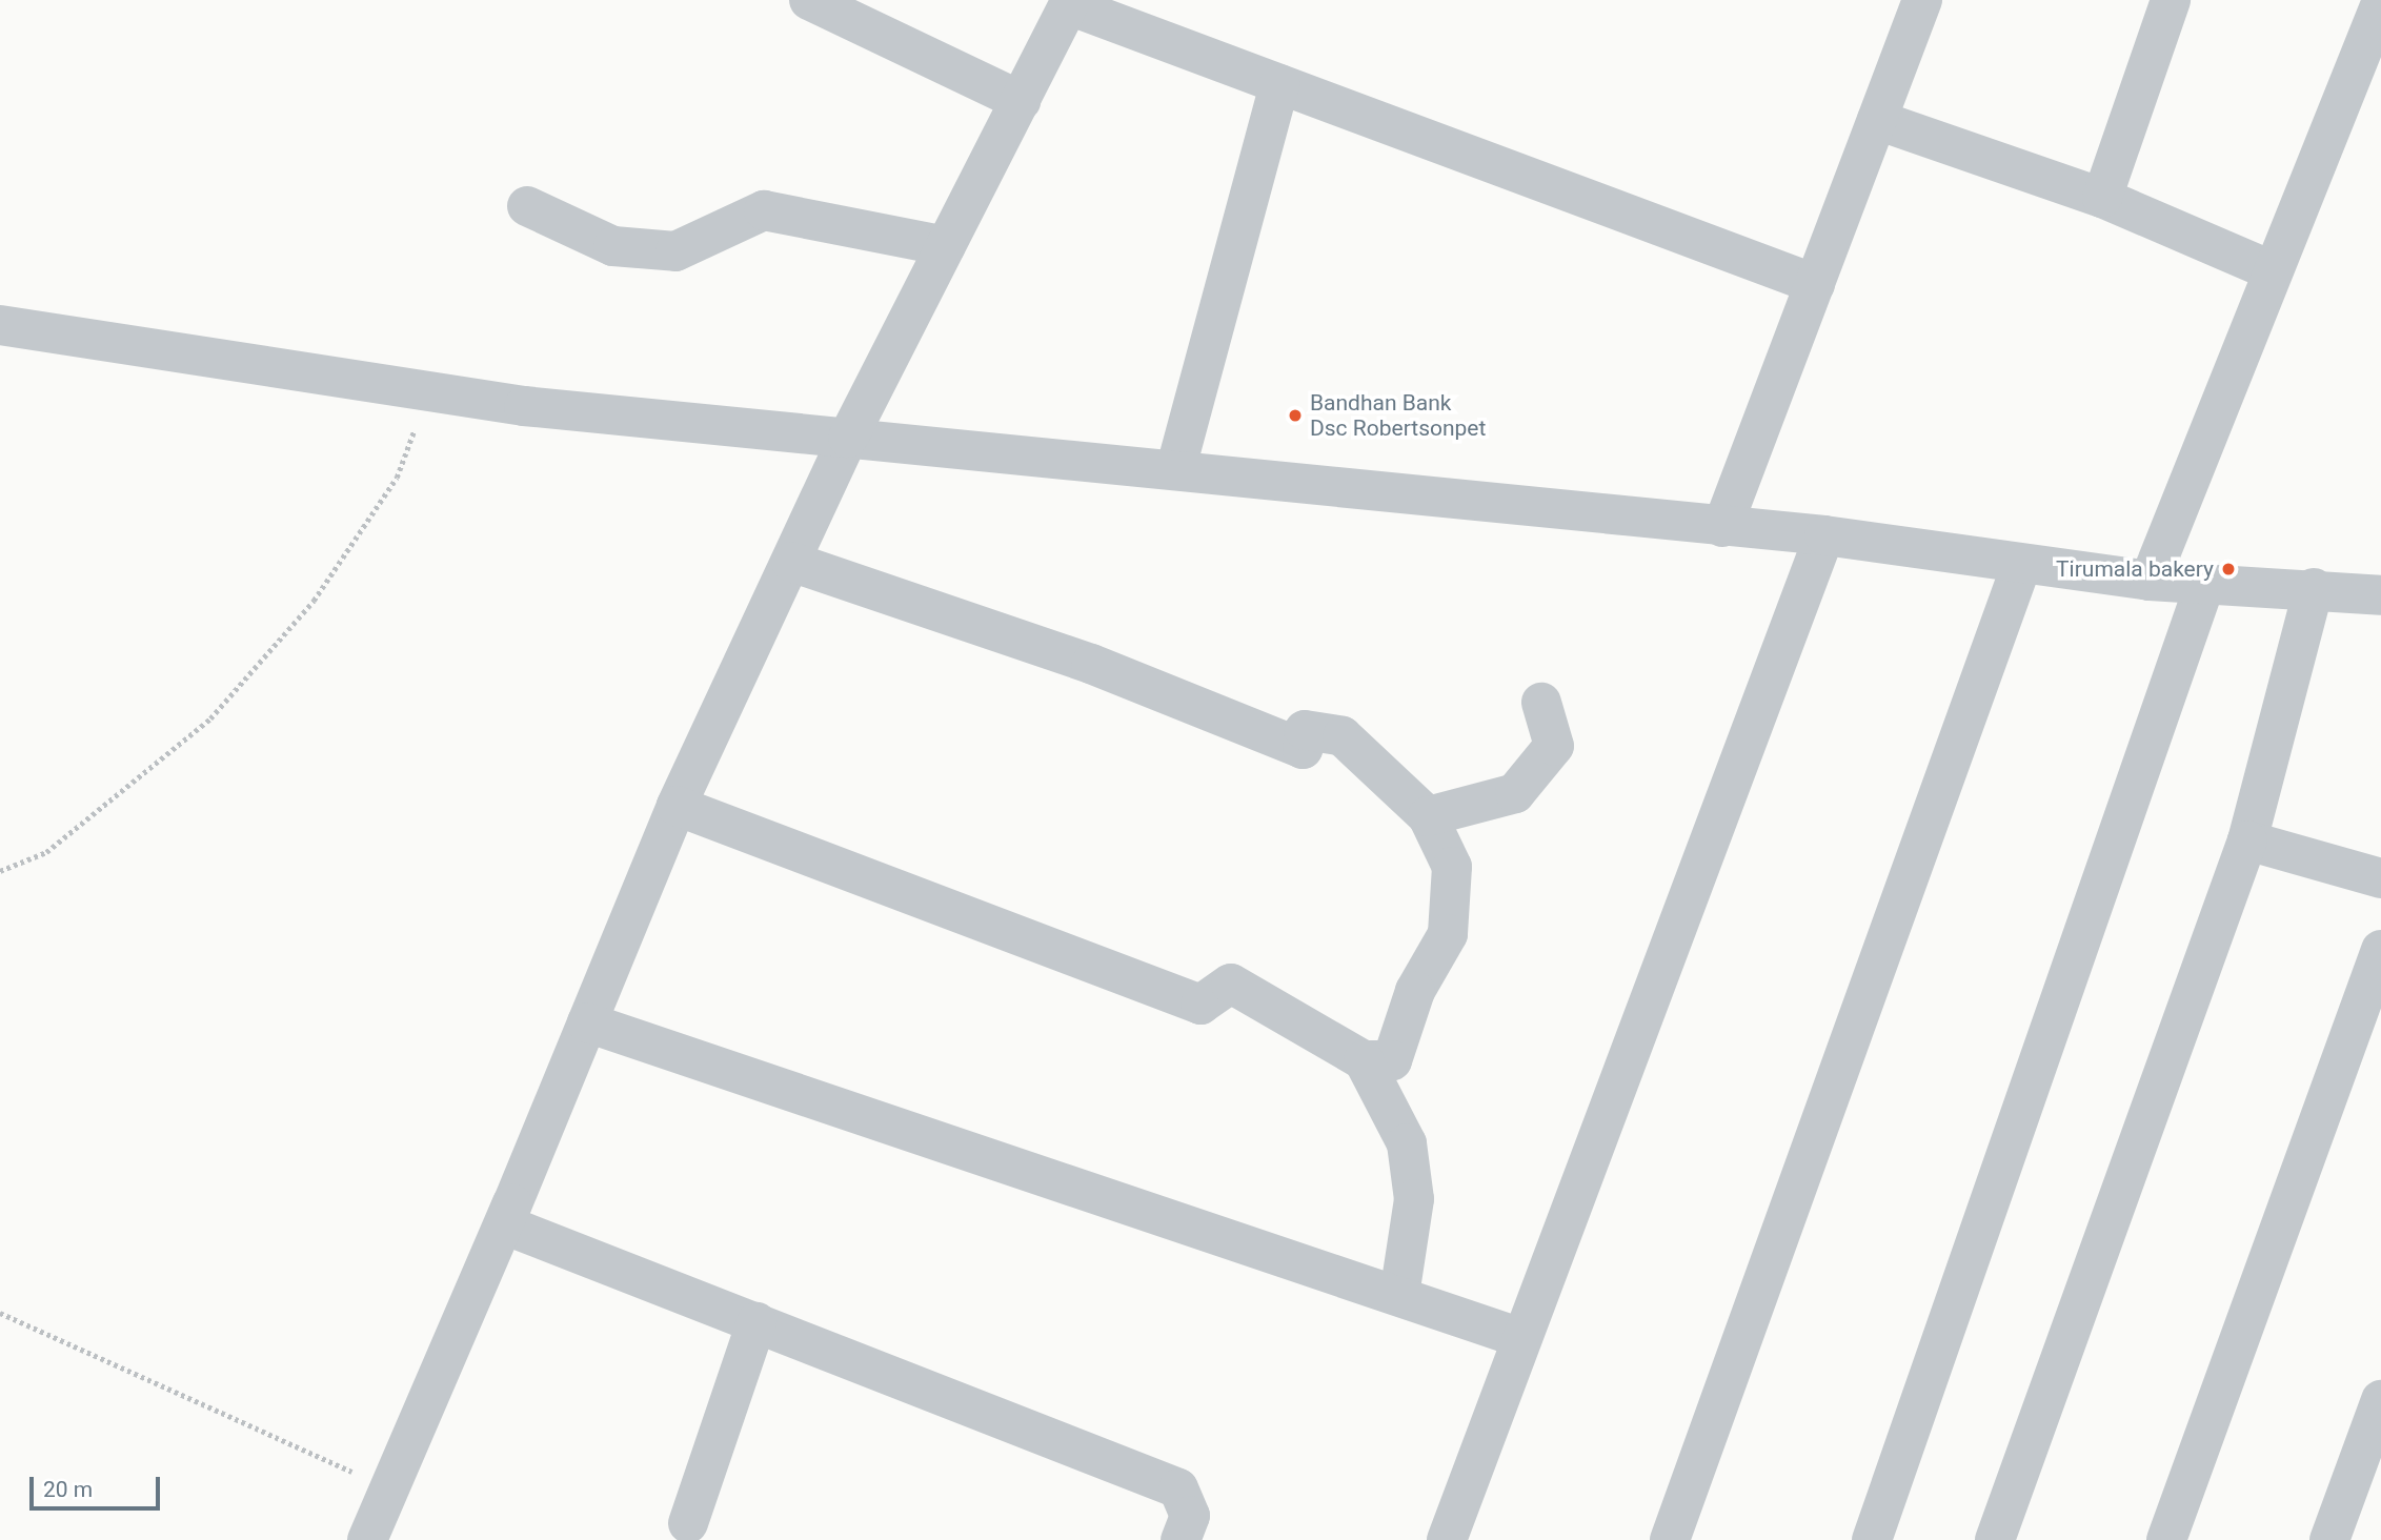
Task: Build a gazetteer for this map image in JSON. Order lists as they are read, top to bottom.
{
  "places": ["Bandhan Bank Dsc Robertsonpet", "Tirumala bakery"],
  "scale_bar": "20 m"
}
